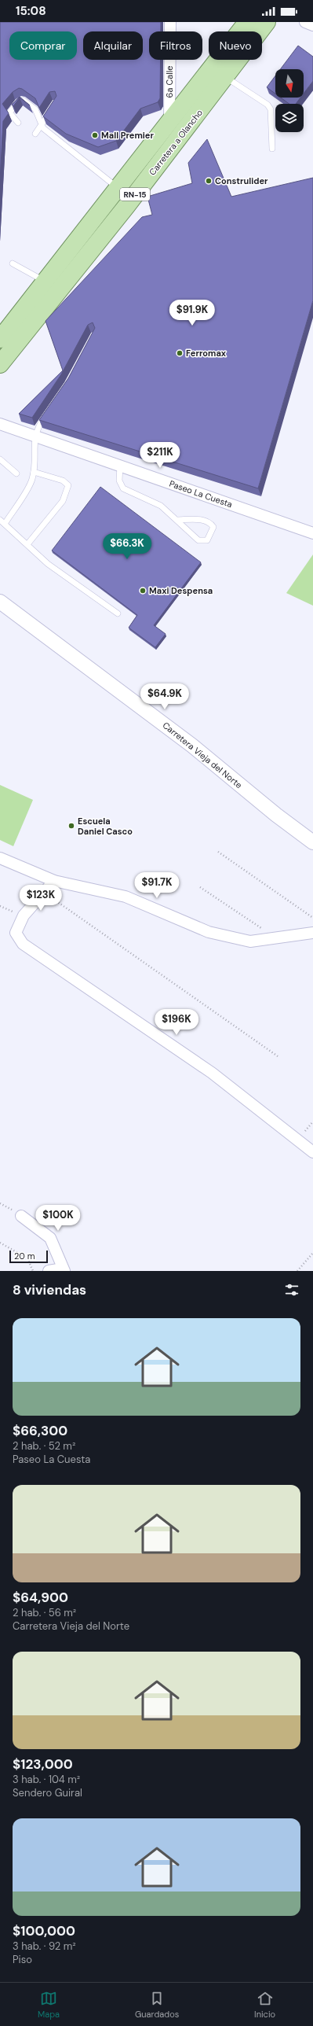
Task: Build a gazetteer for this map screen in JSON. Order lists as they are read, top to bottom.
{
  "streets": {
    "main road": ["Carretera a Olancho", "RN-15"],
    "street": ["6a Calle", "Paseo La Cuesta", "Carretera Vieja del Norte"]
  },
  "crossings": [
    ["6a Calle", "Carretera a Olancho"]
  ],
  "places": [
    "Mall Premier",
    "Construlider",
    "Ferromax",
    "Maxi Despensa",
    "Escuela Daniel Casco"
  ],
  "scale_bar": "20 m",
  "north": "bottom",
  "page": {
    "status": "15:08",
    "chip": [
      "Comprar",
      "Alquilar",
      "Filtros",
      "Nuevo"
    ],
    "price": [
      "$91.9K",
      "$211K",
      "$66.3K",
      "$64.9K",
      "$91.7K",
      "$123K",
      "$196K",
      "$100K"
    ],
    "scale": "20 m",
    "heading": "8 viviendas",
    "list": [
      {
        "name": "$66,300",
        "note": "2 hab. · 52 m² · Paseo La Cuesta"
      },
      {
        "name": "$64,900",
        "note": "2 hab. · 56 m² · Carretera Vieja del Norte"
      },
      {
        "name": "$123,000",
        "note": "3 hab. · 104 m² · Sendero Guiral"
      },
      {
        "name": "$100,000",
        "note": "3 hab. · 92 m² · Piso"
      }
    ],
    "tabs": ["Mapa", "Guardados", "Inicio"]
  }
}
